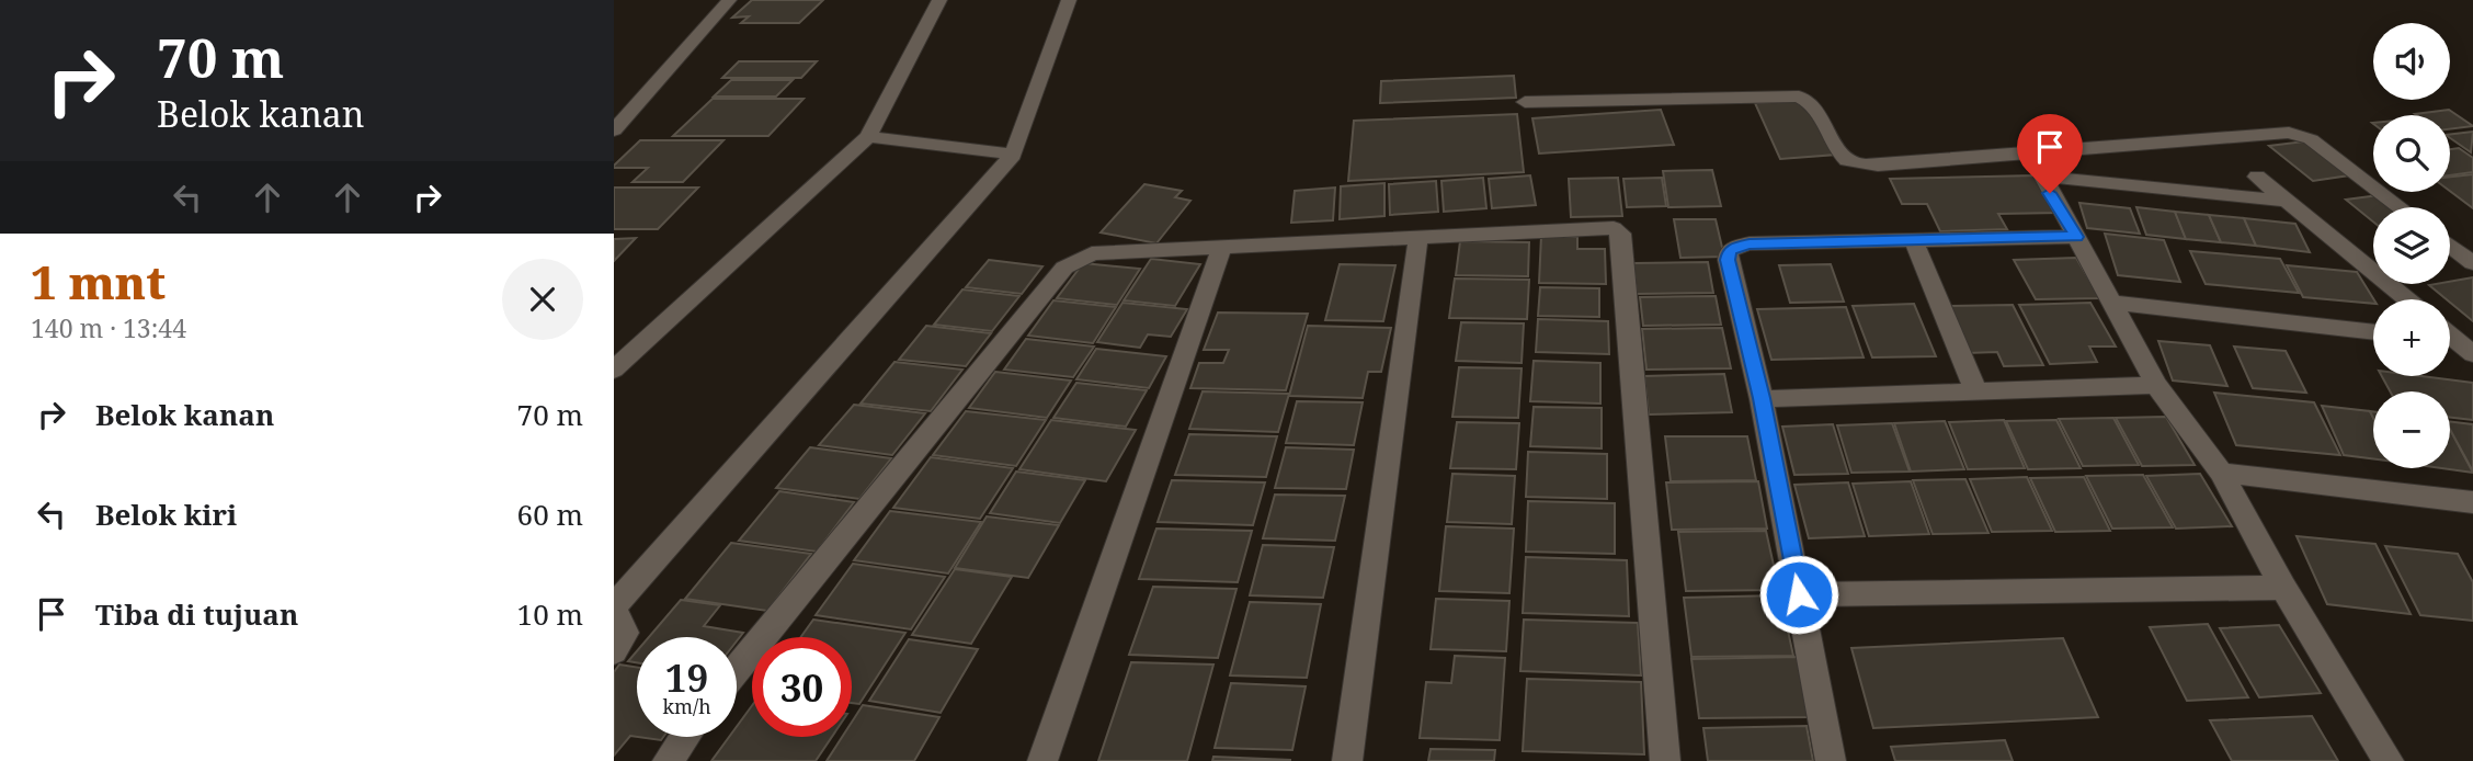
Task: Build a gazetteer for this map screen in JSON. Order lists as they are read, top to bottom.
{
  "page": {
    "turn": ["70 m", "Belok kanan"],
    "map_buttons": ["+", "−"],
    "heading": ["1 mnt", "140 m · 13:44"],
    "list": [
      {
        "name": "Belok kanan",
        "value": "70 m"
      },
      {
        "name": "Belok kiri",
        "value": "60 m"
      },
      {
        "name": "Tiba di tujuan",
        "value": "10 m"
      }
    ],
    "speed": "19 km/h",
    "limit": "30"
  }
}
